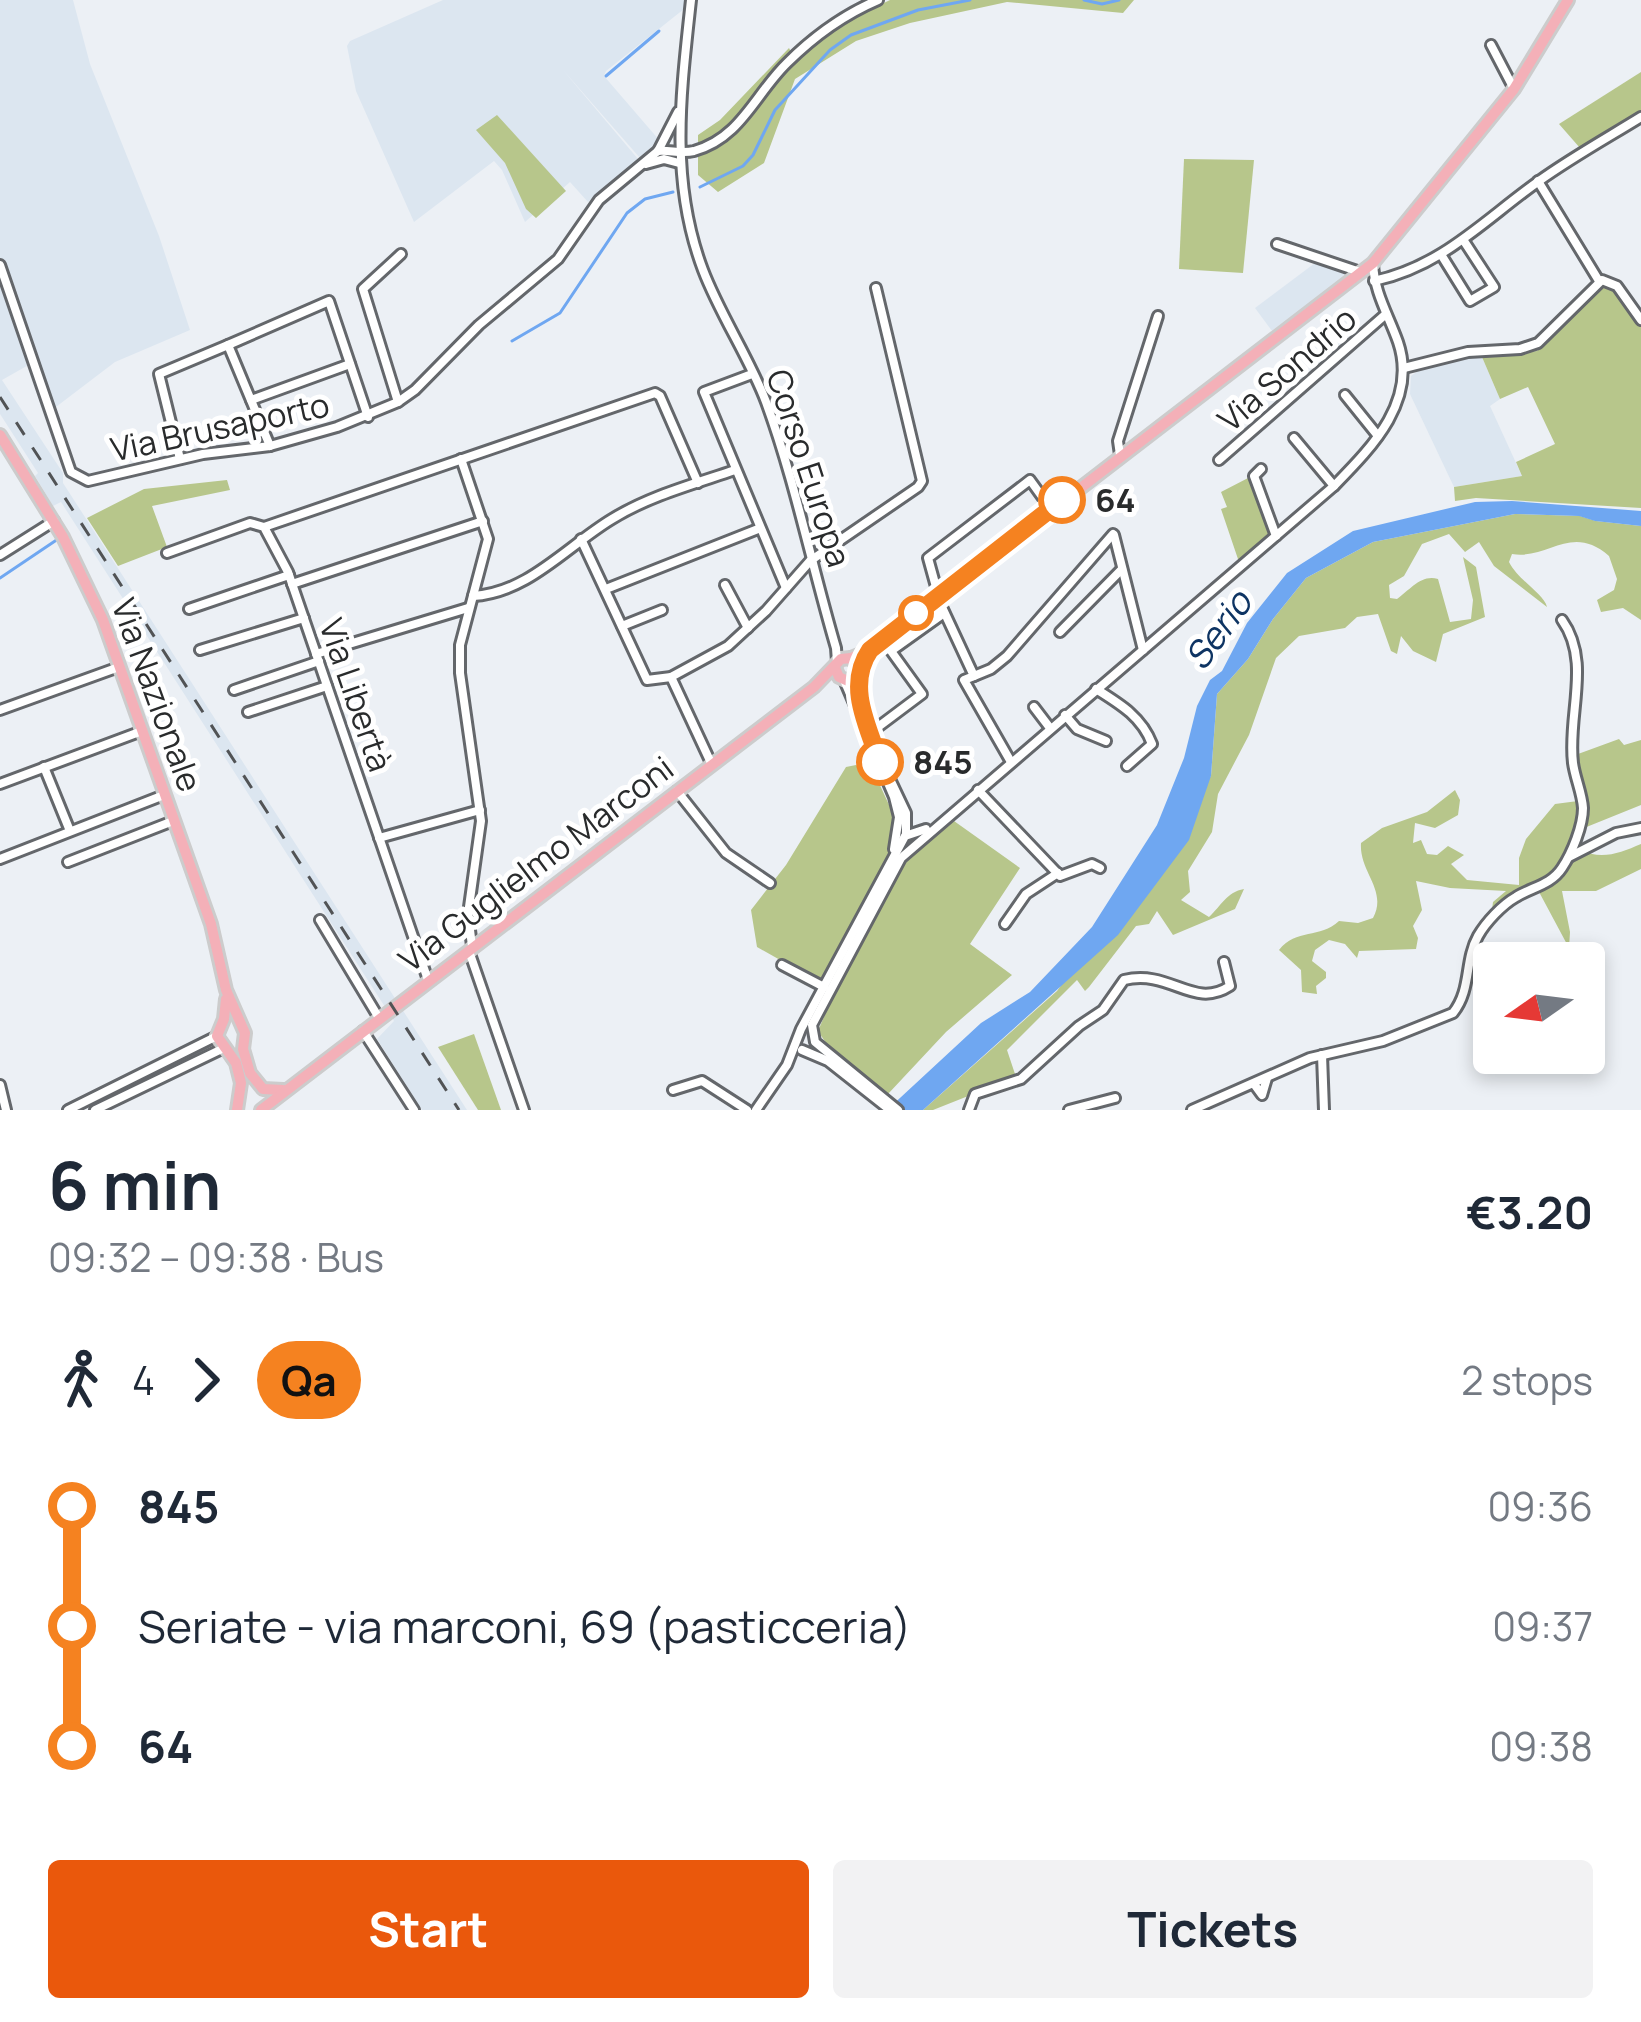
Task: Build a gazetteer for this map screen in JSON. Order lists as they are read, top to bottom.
{
  "streets": {
    "main road": ["Via Nazionale", "Via Guglielmo Marconi"],
    "street": [
      "Via Sondrio",
      "Via Brusaporto",
      "Corso Europa",
      "Via Libertà"
    ]
  },
  "crossings": [
    ["Via Brusaporto", "Corso Europa"],
    ["Corso Europa", "Via Guglielmo Marconi"],
    ["Via Nazionale", "Via Guglielmo Marconi"],
    ["Via Libertà", "Via Guglielmo Marconi"]
  ],
  "water": ["Serio"],
  "places": ["64", "845"],
  "lines": ["bus line Qa"],
  "north": "left",
  "page": {
    "heading": ["6 min", "09:32 – 09:38 · Bus", "€3.20"],
    "legs": ["4", "Qa", "2 stops"],
    "list": [
      {
        "name": "845",
        "value": "09:36"
      },
      {
        "name": "Seriate - via marconi, 69 (pasticceria)",
        "value": "09:37"
      },
      {
        "name": "64",
        "value": "09:38"
      }
    ],
    "buttons": ["Start", "Tickets"]
  }
}
